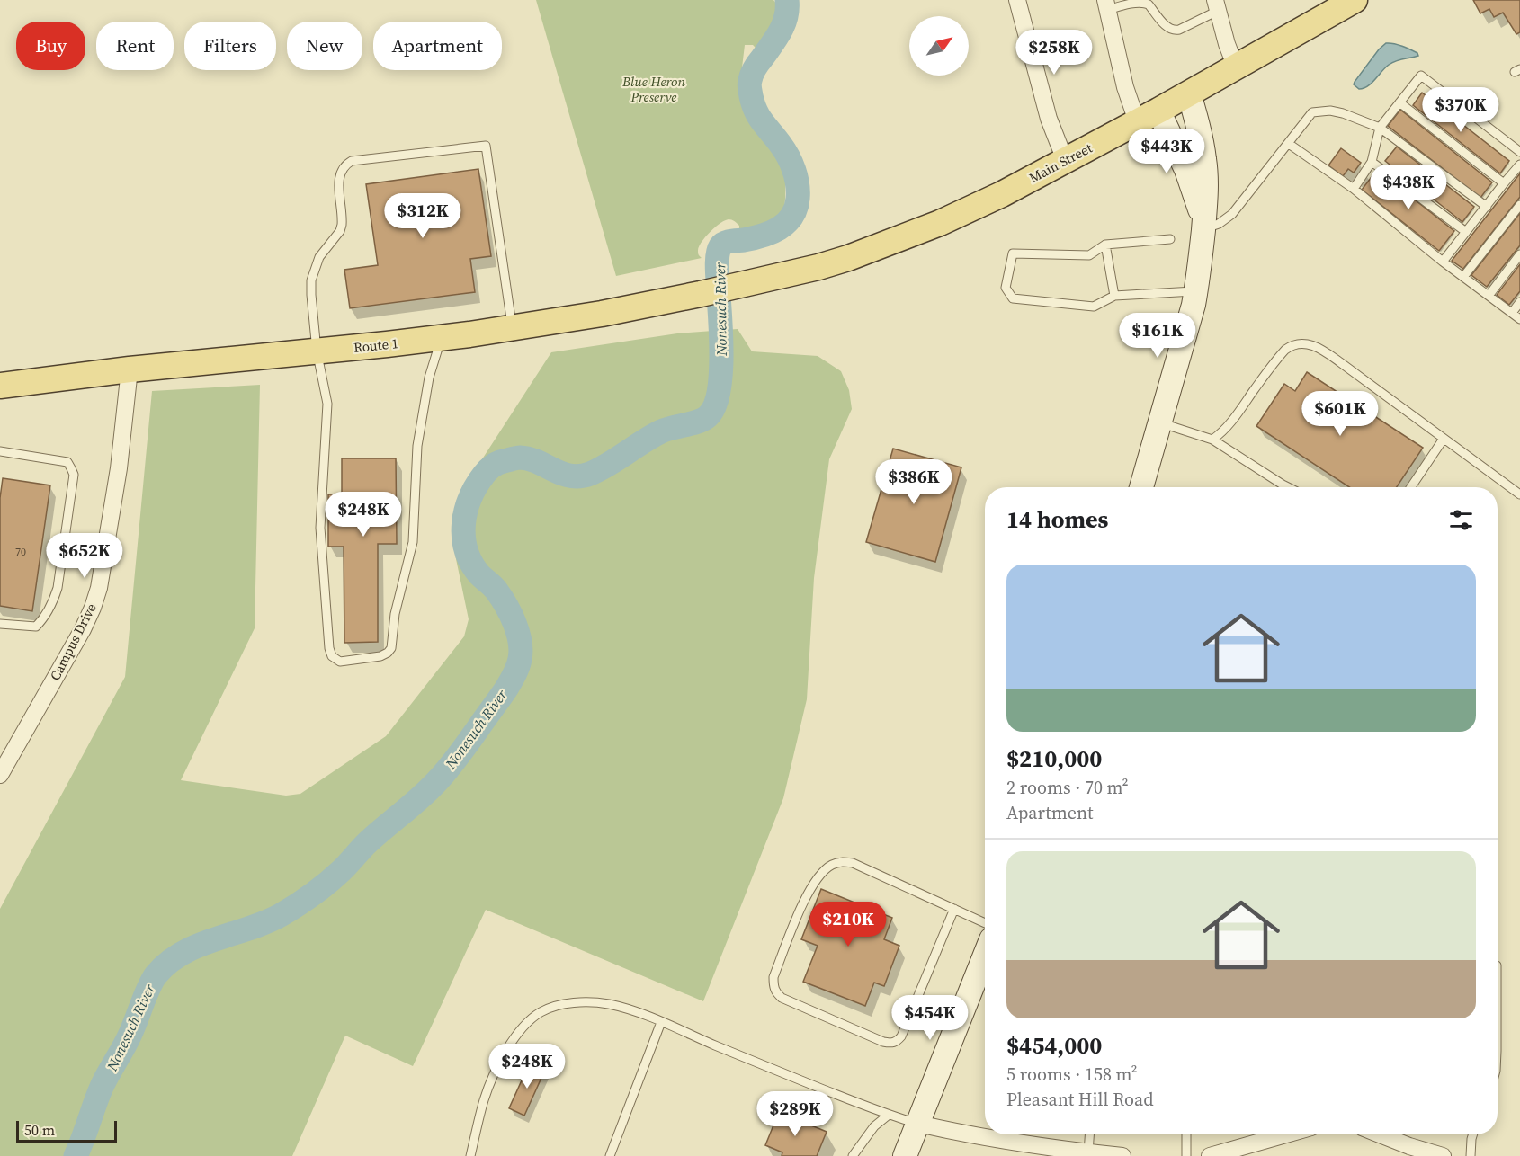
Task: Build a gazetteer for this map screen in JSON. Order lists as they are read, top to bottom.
{
  "streets": {
    "main road": ["Main Street", "Route 1"],
    "street": ["Campus Drive"]
  },
  "crossings": [
    ["Main Street", "Route 1"],
    ["Route 1", "Campus Drive"]
  ],
  "water": ["Nonesuch River"],
  "parks": ["Blue Heron Preserve"],
  "house_numbers": ["70"],
  "scale_bar": "50 m",
  "north": "top right",
  "page": {
    "chip": [
      "Buy",
      "Rent",
      "Filters",
      "New",
      "Apartment"
    ],
    "price": [
      "$258K",
      "$370K",
      "$443K",
      "$438K",
      "$312K",
      "$161K",
      "$601K",
      "$386K",
      "$248K",
      "$652K",
      "$210K",
      "$454K",
      "$248K",
      "$289K"
    ],
    "heading": "14 homes",
    "list": [
      {
        "name": "$210,000",
        "note": "2 rooms · 70 m² · Apartment"
      },
      {
        "name": "$454,000",
        "note": "5 rooms · 158 m² · Pleasant Hill Road"
      }
    ],
    "scale": "50 m"
  }
}
